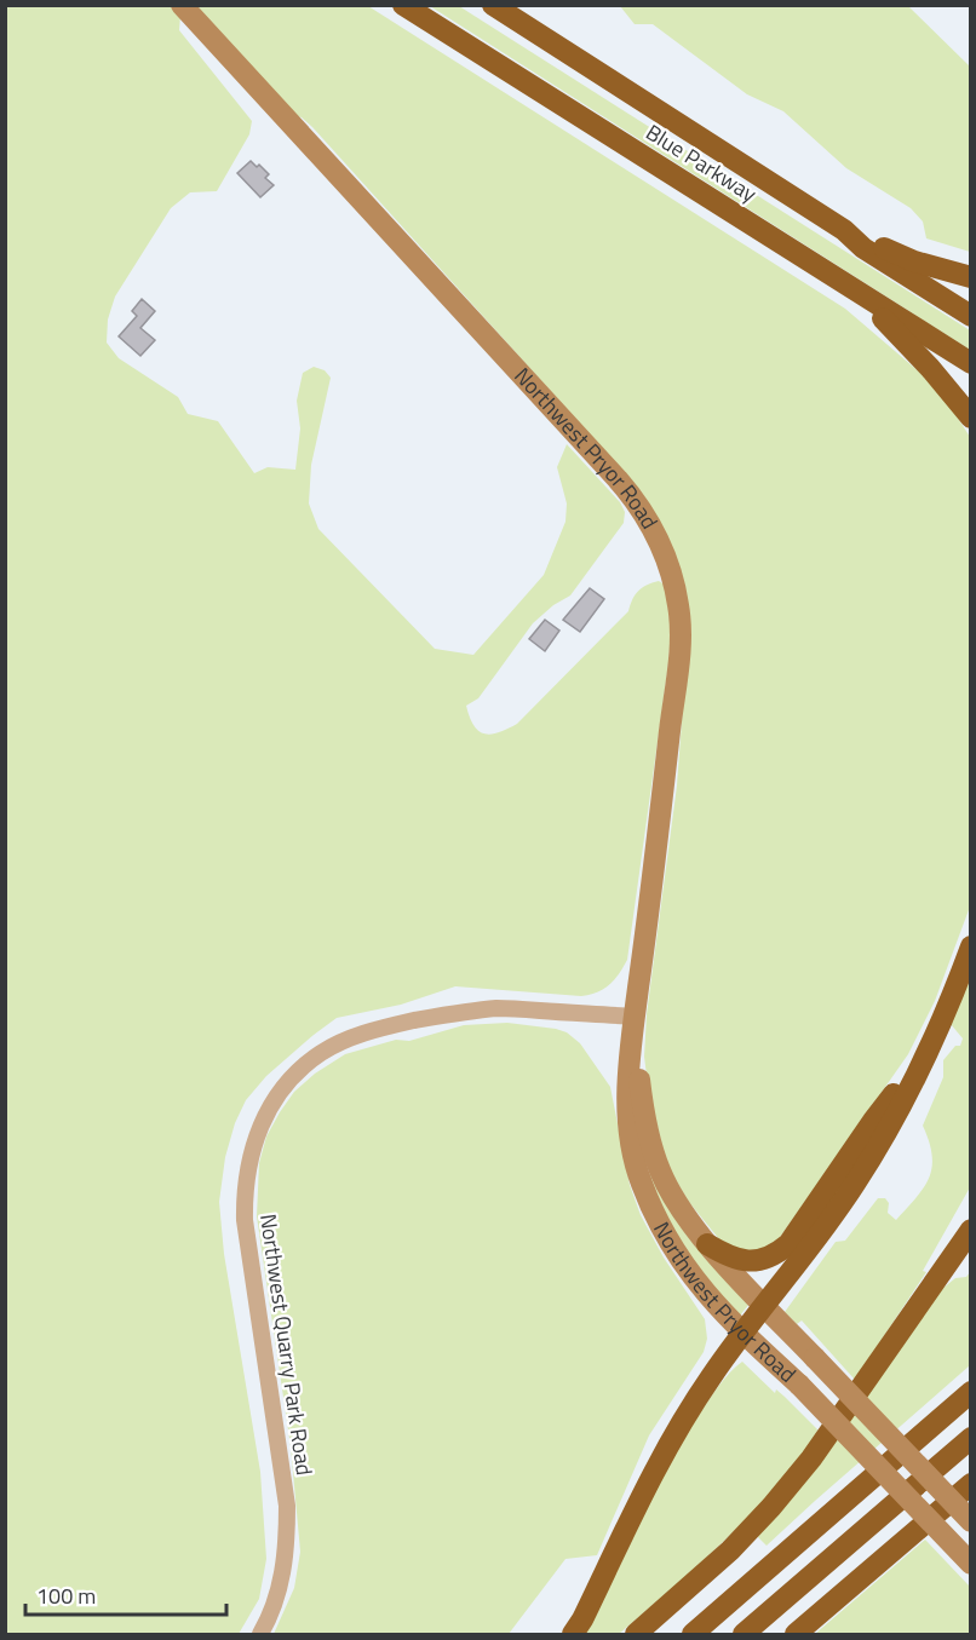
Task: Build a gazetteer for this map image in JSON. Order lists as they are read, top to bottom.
{
  "streets": {
    "highway": ["Blue Parkway"],
    "main road": ["Northwest Pryor Road"],
    "street": ["Northwest Quarry Park Road"]
  },
  "crossings": [
    ["Northwest Pryor Road", "Northwest Quarry Park Road"]
  ],
  "scale_bar": "100 m"
}
